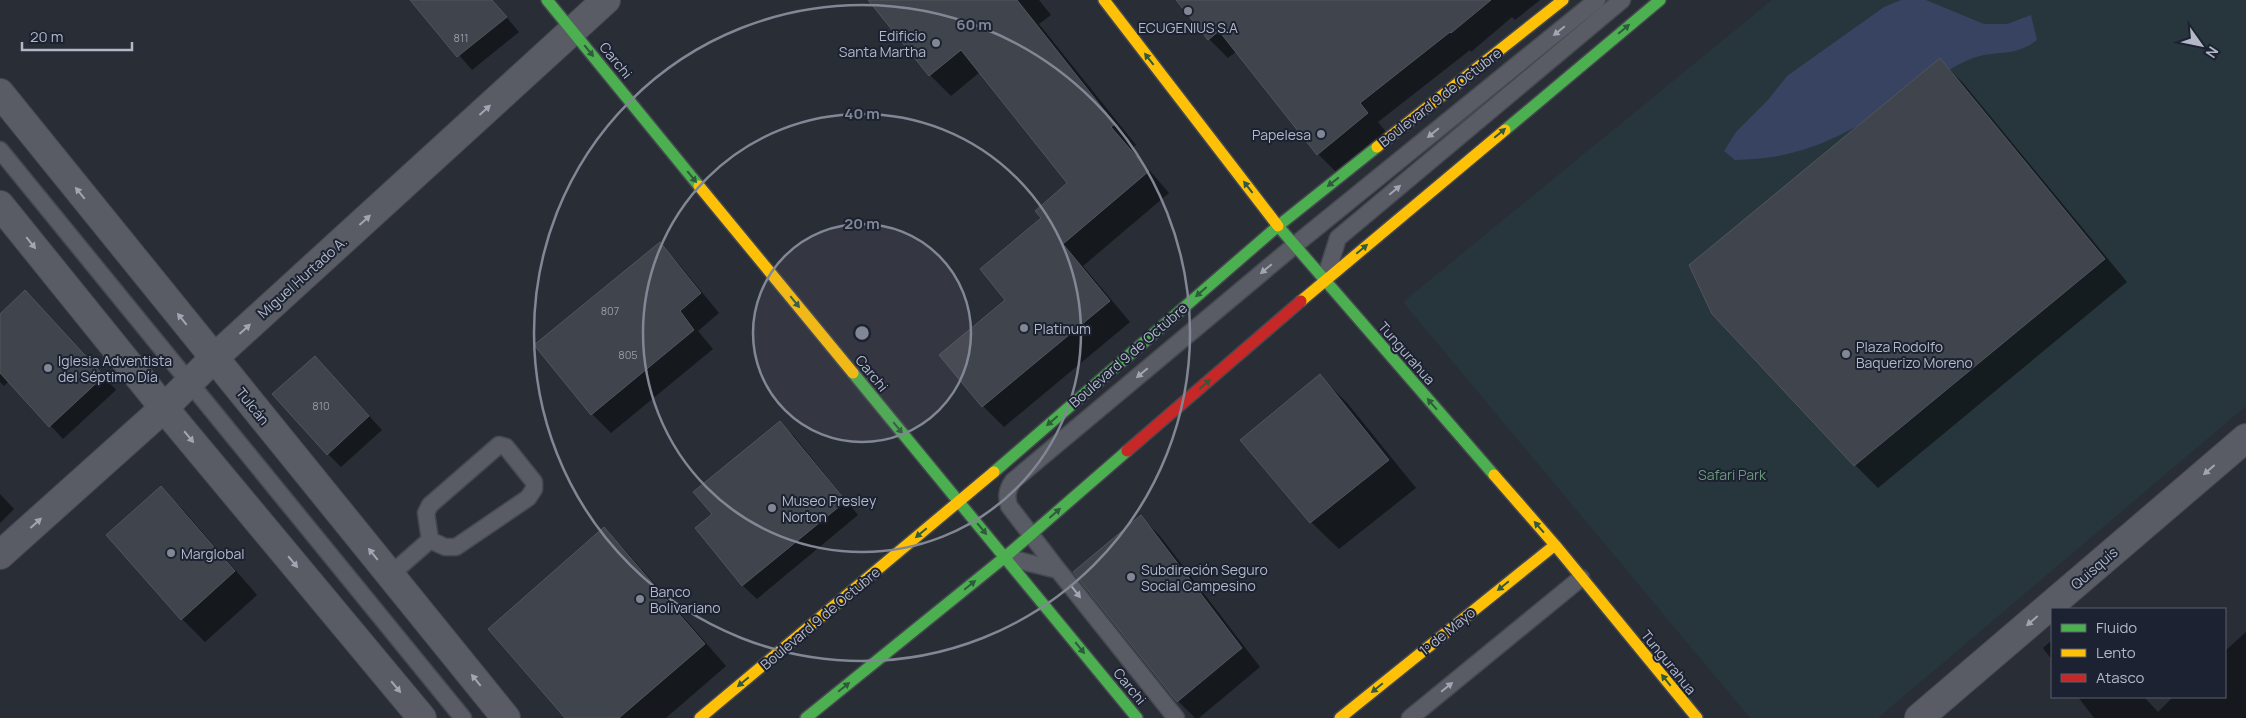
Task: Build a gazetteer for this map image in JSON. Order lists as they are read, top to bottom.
{
  "streets": {
    "main road": [
      "Carchi",
      "Boulevard 9 de Octubre",
      "Tungurahua",
      "1º de Mayo"
    ],
    "street": ["Miguel Hurtado A.", "Tulcán", "Quisquís"]
  },
  "crossings": [
    ["Carchi", "Boulevard 9 de Octubre"],
    ["Carchi", "Miguel Hurtado A."],
    ["Boulevard 9 de Octubre", "Tungurahua"],
    ["Miguel Hurtado A.", "Tulcán"],
    ["Tungurahua", "1º de Mayo"]
  ],
  "one_way": [
    "Carchi",
    "Miguel Hurtado A.",
    "Tungurahua",
    "Quisquís",
    "1º de Mayo"
  ],
  "parks": ["Safari Park"],
  "places": [
    "ECUGENIUS S.A",
    "Edificio Santa Martha",
    "Papelesa",
    "Platinum",
    "Plaza Rodolfo Baquerizo Moreno",
    "Iglesia Adventista del Séptimo Día",
    "Museo Presley Norton",
    "Marglobal",
    "Subdireción Seguro Social Campesino",
    "Banco Bolivariano"
  ],
  "house_numbers": [
    "811",
    "807",
    "805",
    "810"
  ],
  "legend": ["Fluido", "Lento", "Atasco"],
  "scale_bar": "20 m",
  "north": "bottom right",
  "rings": ["60 m", "40 m", "20 m"]
}
